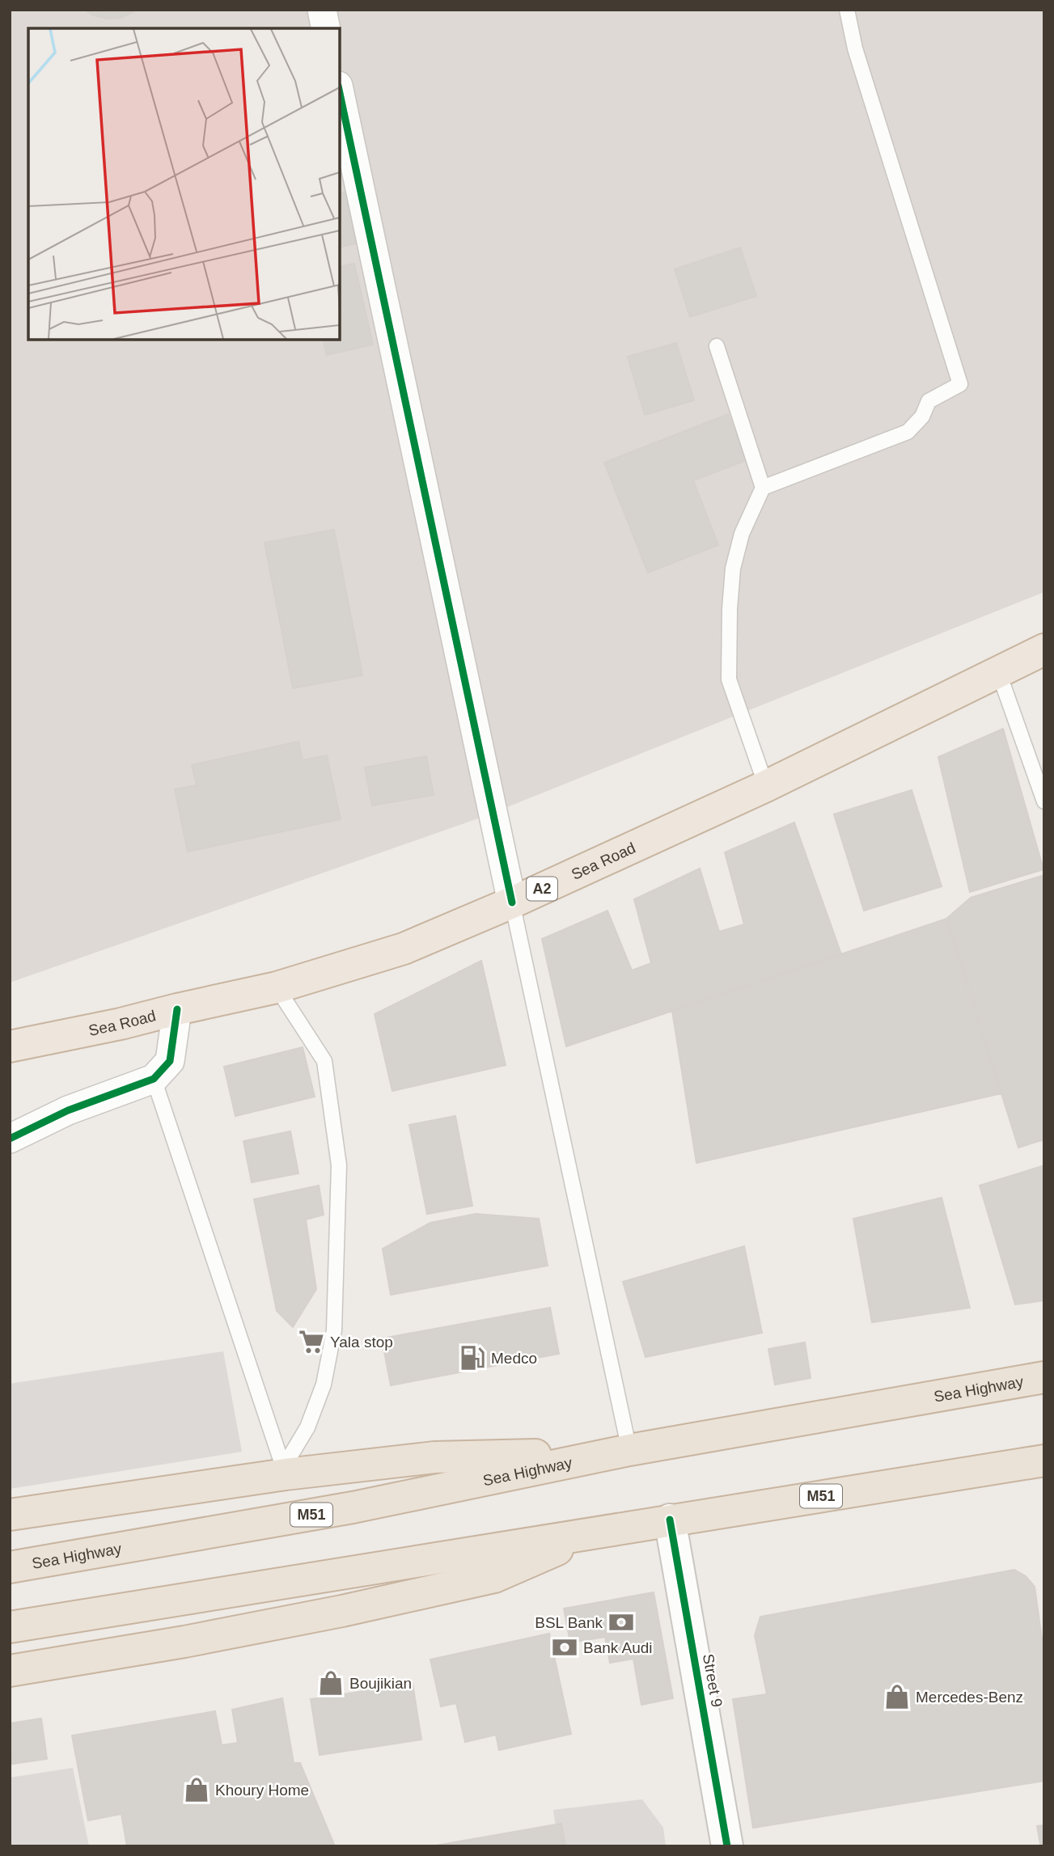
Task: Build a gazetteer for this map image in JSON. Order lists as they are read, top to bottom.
{
  "streets": {
    "highway": [
      "Sea Road",
      "A2",
      "Sea Highway",
      "M51"
    ],
    "street": ["Street 9"]
  },
  "crossings": [
    ["M51", "Street 9"]
  ],
  "places": {
    "supermarket": ["Yala stop"],
    "fuel station": ["Medco"],
    "bank": ["BSL Bank", "Bank Audi"],
    "shop": ["Boujikian", "Mercedes-Benz", "Khoury Home"]
  }
}
